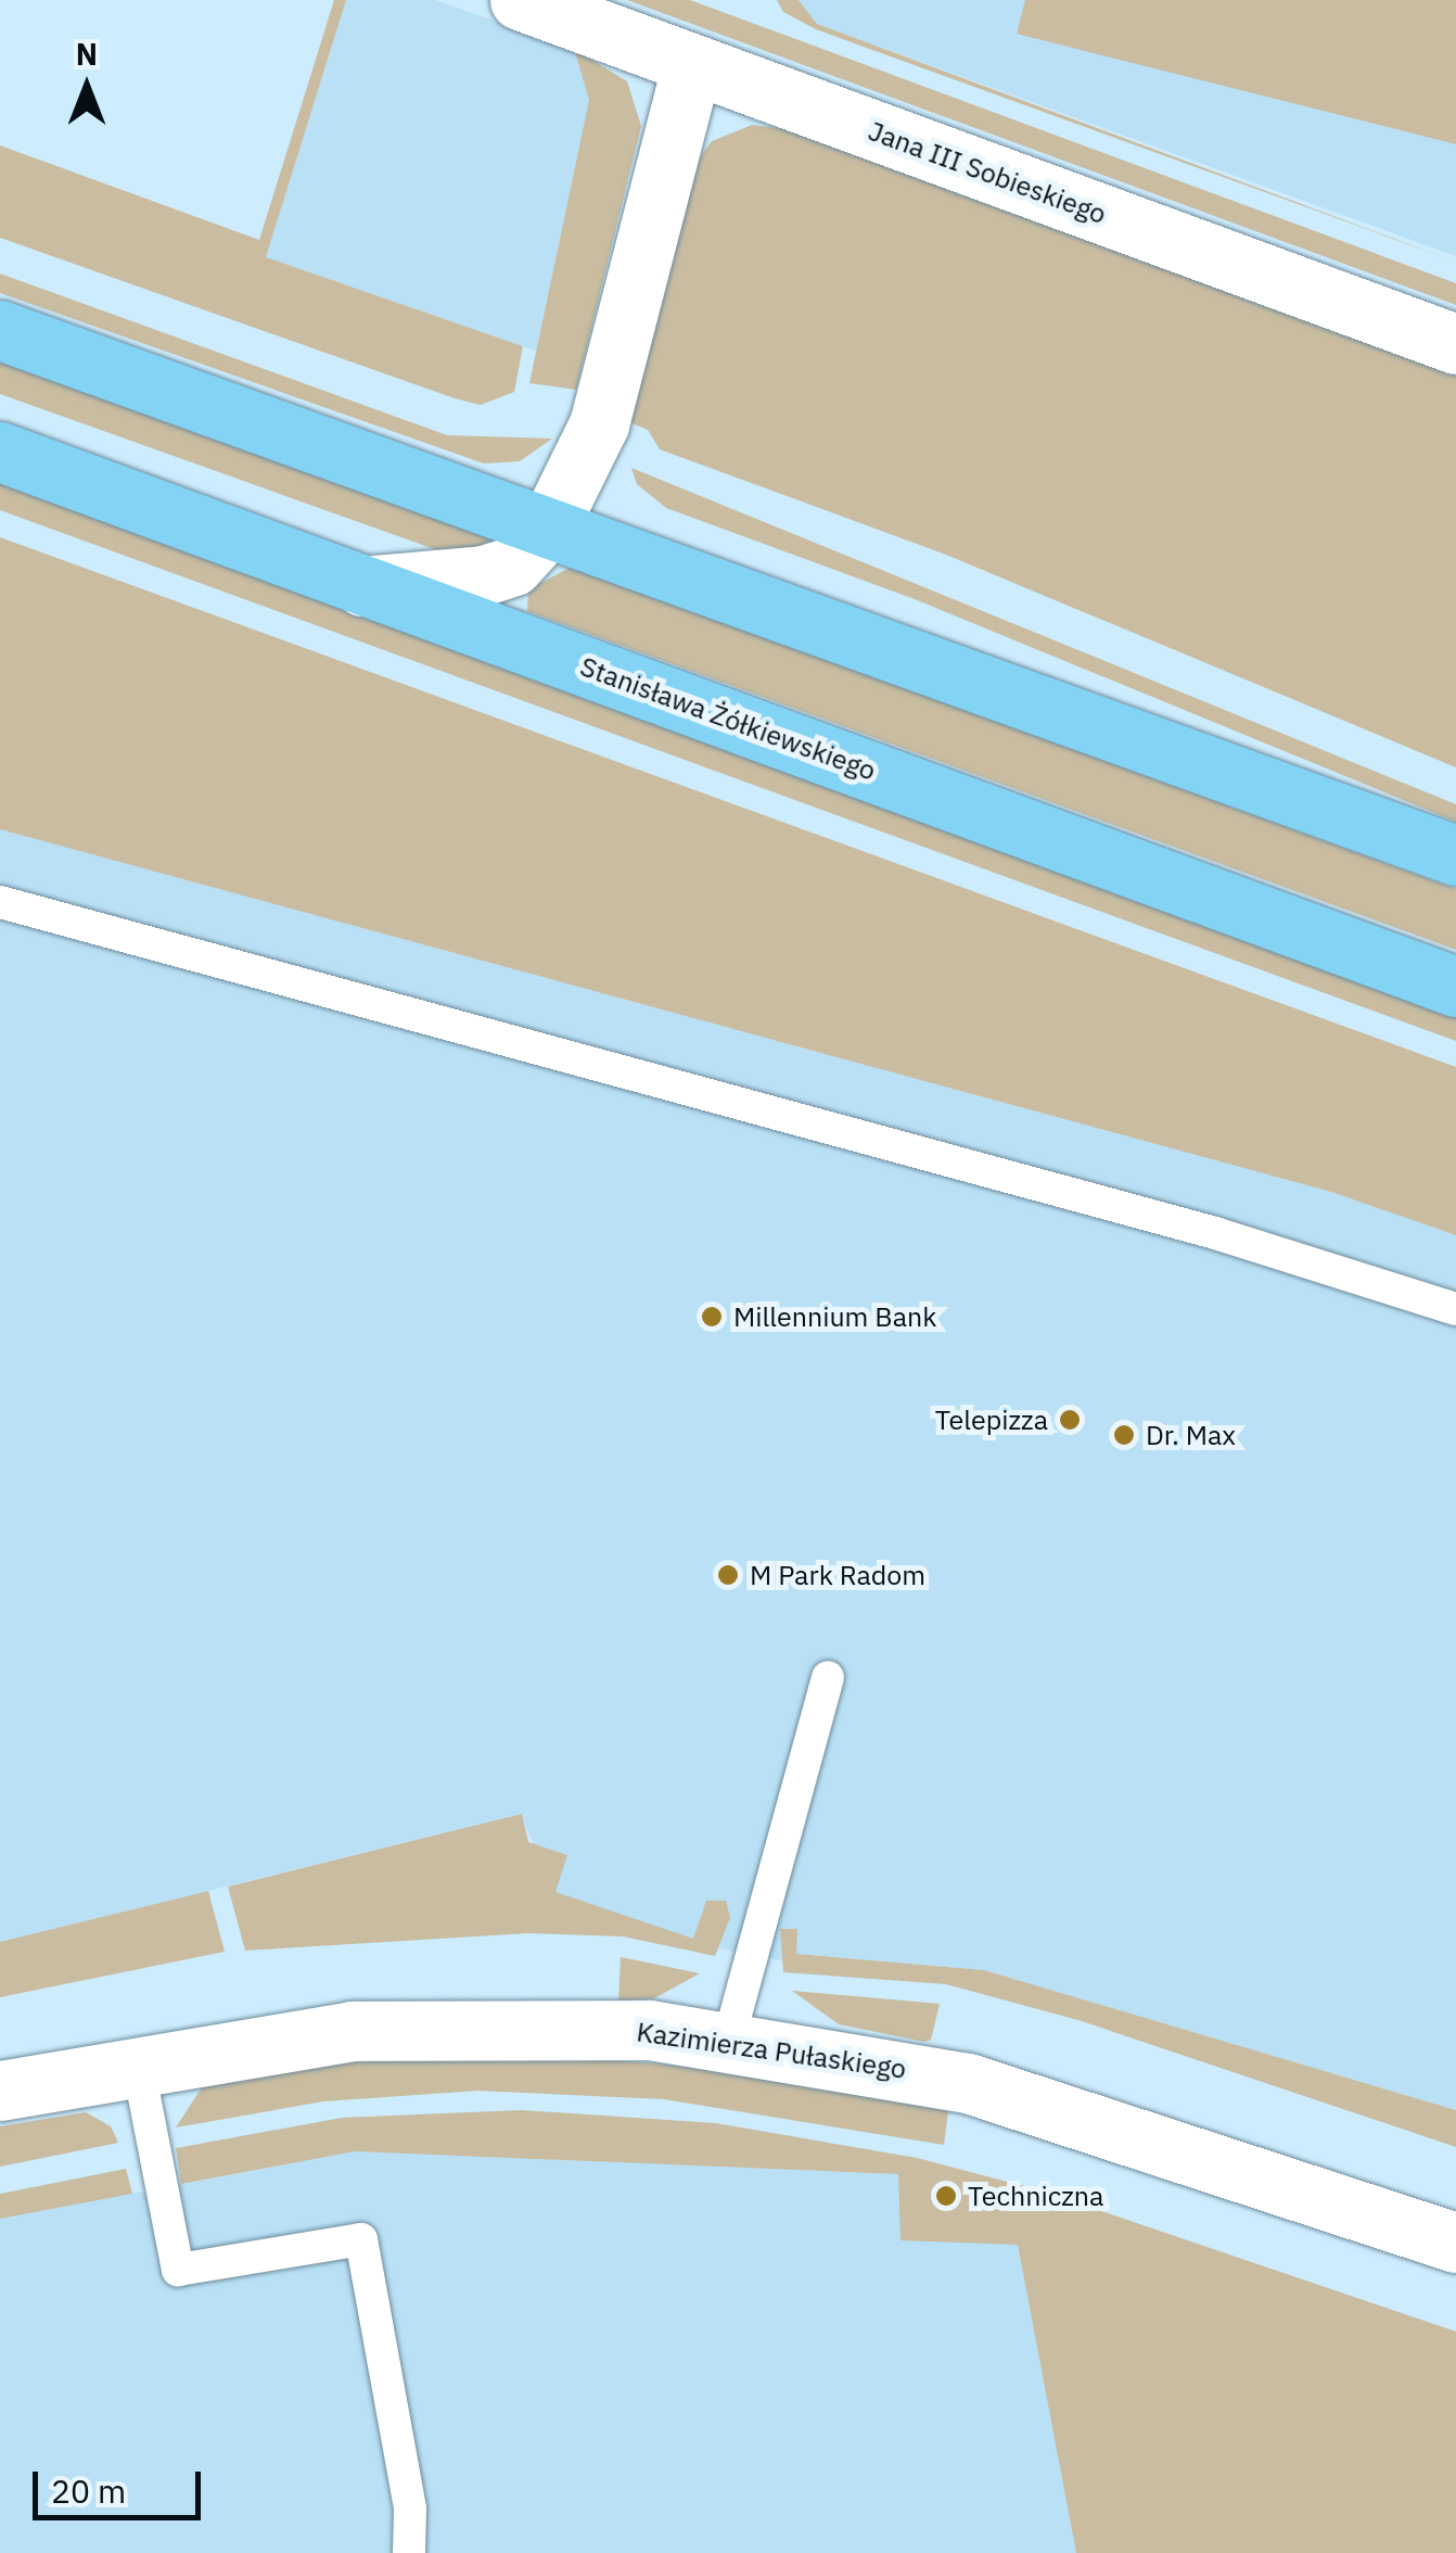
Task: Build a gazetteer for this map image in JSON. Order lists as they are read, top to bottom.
{
  "streets": {
    "main road": ["Stanisława Żółkiewskiego"],
    "street": ["Jana III Sobieskiego", "Kazimierza Pułaskiego"]
  },
  "places": [
    "Millennium Bank",
    "Telepizza",
    "Dr. Max",
    "M Park Radom",
    "Techniczna"
  ],
  "scale_bar": "20 m",
  "north": "top"
}
